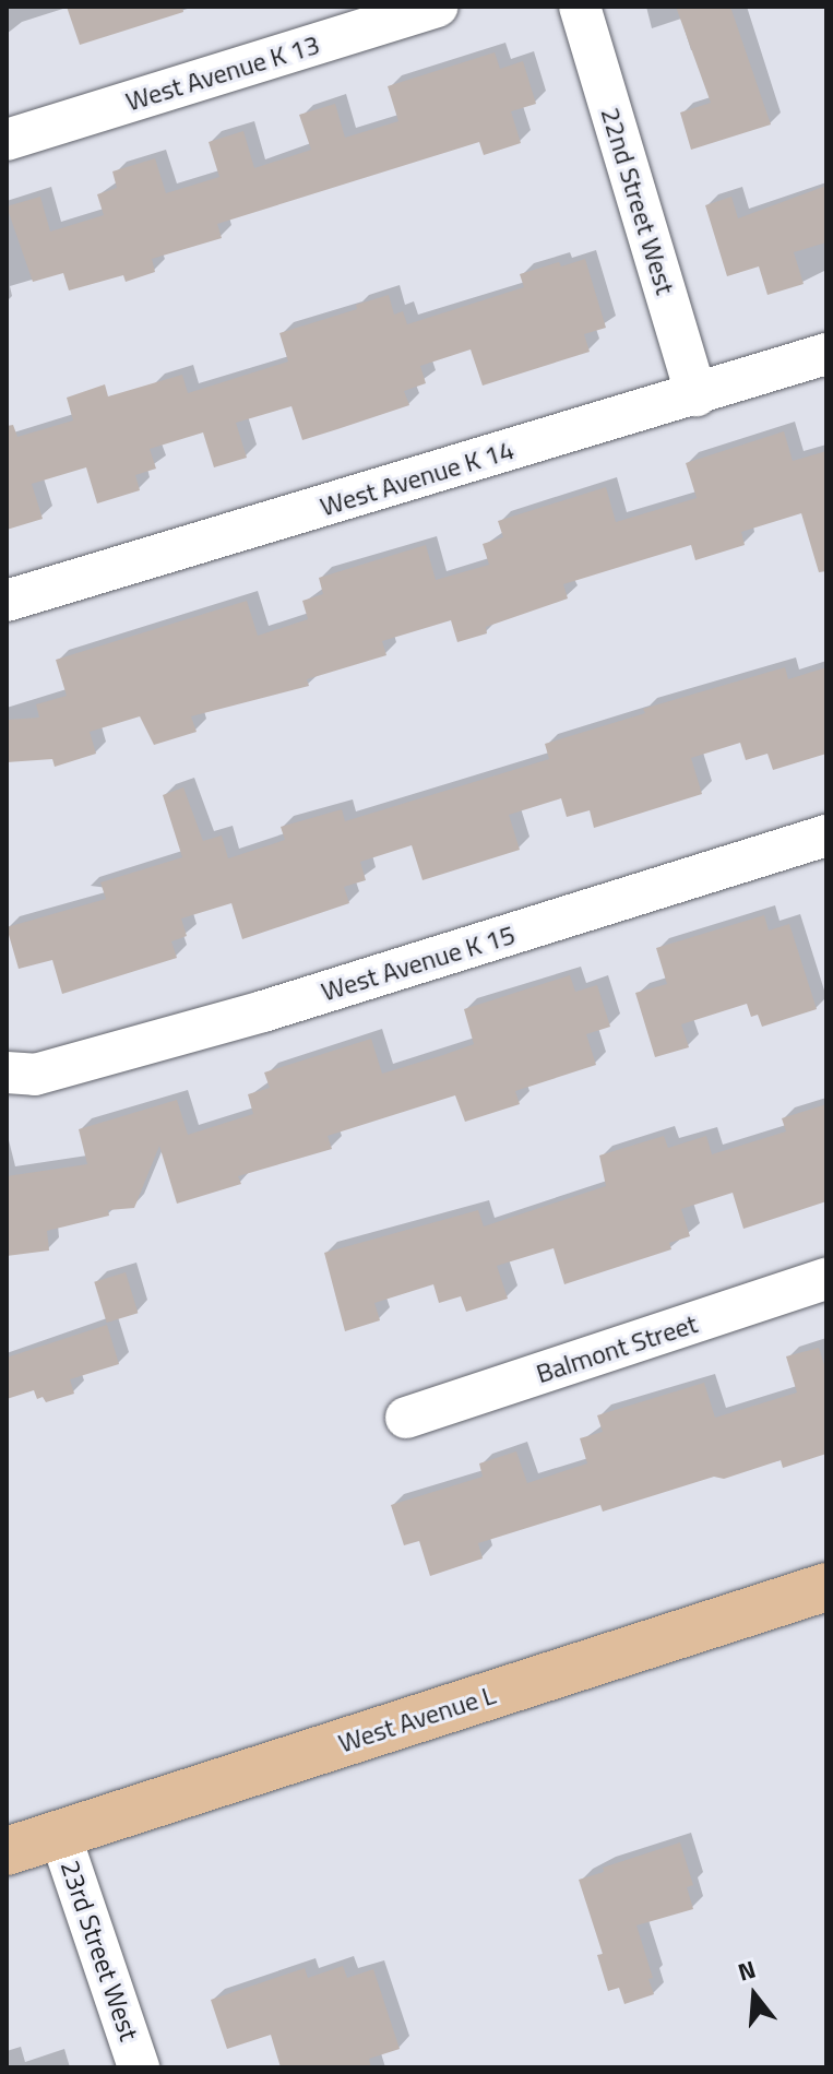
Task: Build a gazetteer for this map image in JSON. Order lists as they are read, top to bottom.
{
  "streets": {
    "main road": ["West Avenue L"],
    "street": [
      "West Avenue K 13",
      "22nd Street West",
      "West Avenue K 14",
      "West Avenue K 15",
      "Balmont Street",
      "23rd Street West"
    ]
  },
  "crossings": [
    ["22nd Street West", "West Avenue K 14"],
    ["West Avenue L", "23rd Street West"]
  ],
  "north": "top"
}
